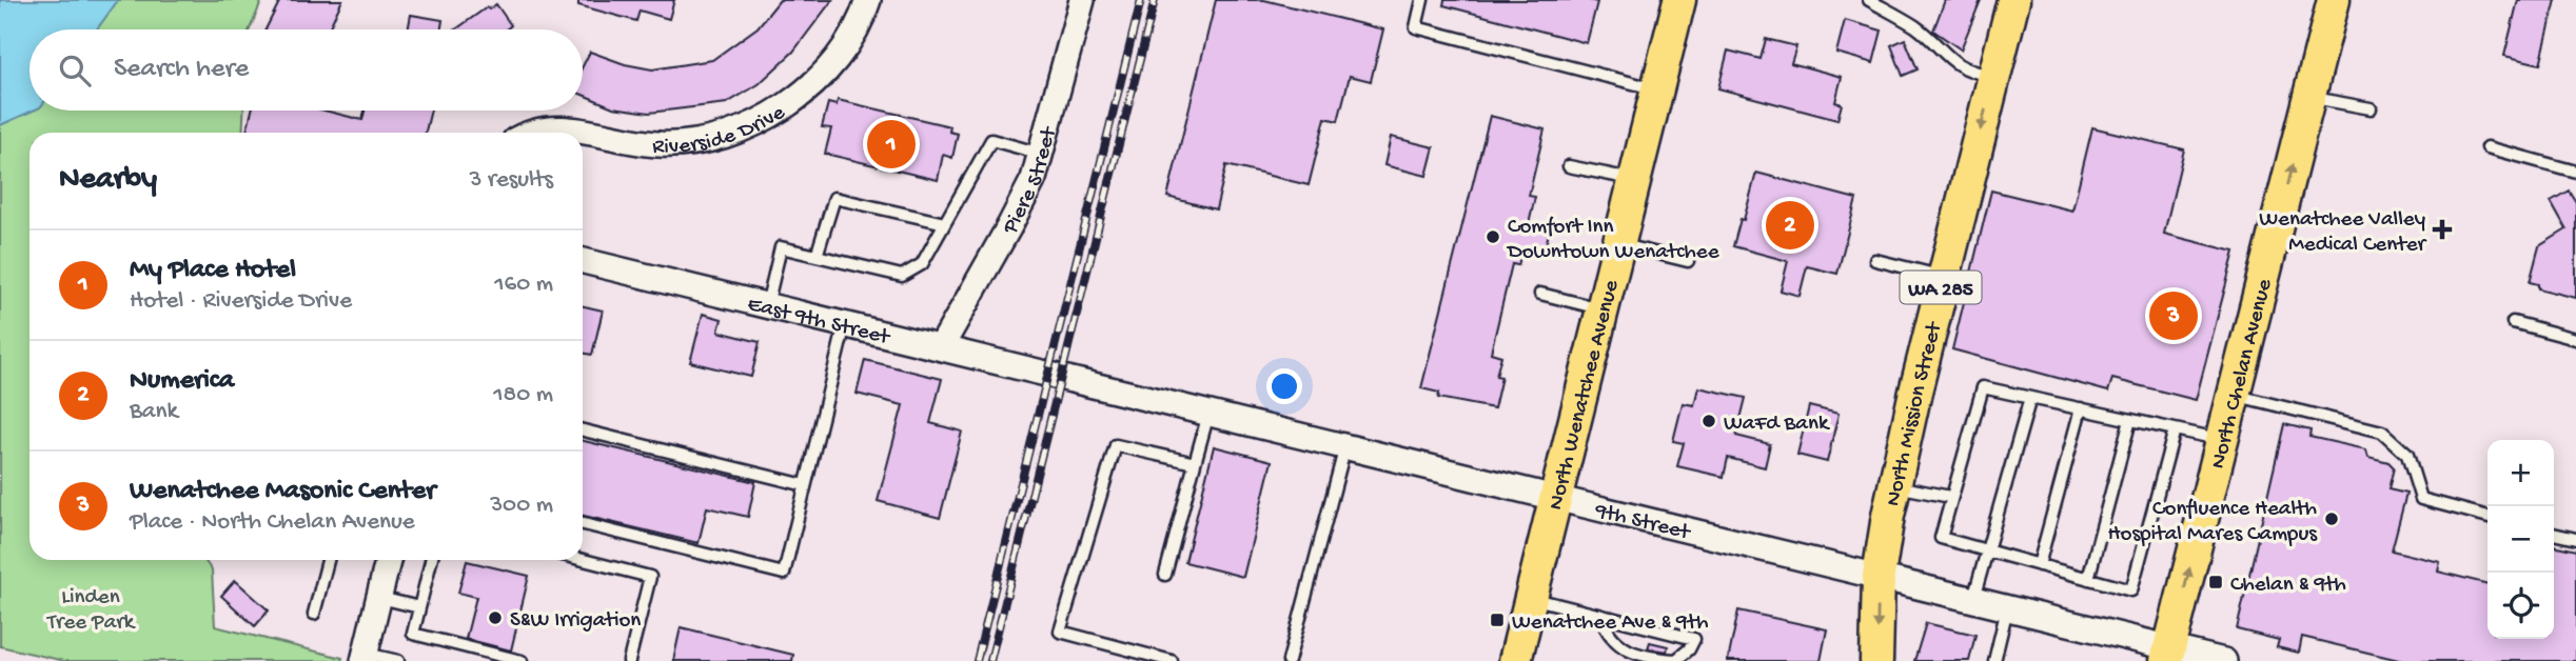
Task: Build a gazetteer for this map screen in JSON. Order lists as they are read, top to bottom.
{
  "streets": {
    "main road": [
      "WA 285",
      "North Chelan Avenue",
      "North Wenatchee Avenue",
      "North Mission Street"
    ],
    "street": [
      "Riverside Drive",
      "Piere Street",
      "East 9th Street",
      "9th Street"
    ]
  },
  "crossings": [
    ["Piere Street", "East 9th Street"],
    ["East 9th Street", "9th Street"],
    ["North Chelan Avenue", "9th Street"],
    ["North Wenatchee Avenue", "9th Street"],
    ["North Mission Street", "9th Street"]
  ],
  "one_way": ["North Chelan Avenue", "North Mission Street"],
  "parks": ["Linden Tree Park"],
  "places": {
    "health": ["Wenatchee Valley Medical Center"],
    "other": [
      "Comfort Inn Downtown Wenatchee",
      "WaFd Bank",
      "Confluence Health Hospital Mares Campus",
      "S&W Irrigation"
    ],
    "transit": ["Chelan & 9th", "Wenatchee Ave & 9th"]
  },
  "page": {
    "search": "Search here",
    "pins": ["1", "2", "3"],
    "heading": ["Nearby", "3 results"],
    "list": [
      {
        "mark": "1",
        "name": "My Place Hotel",
        "note": "Hotel · Riverside Drive",
        "value": "160 m"
      },
      {
        "mark": "2",
        "name": "Numerica",
        "note": "Bank",
        "value": "180 m"
      },
      {
        "mark": "3",
        "name": "Wenatchee Masonic Center",
        "note": "Place · North Chelan Avenue",
        "value": "300 m"
      }
    ],
    "map_buttons": ["+", "−"]
  }
}
